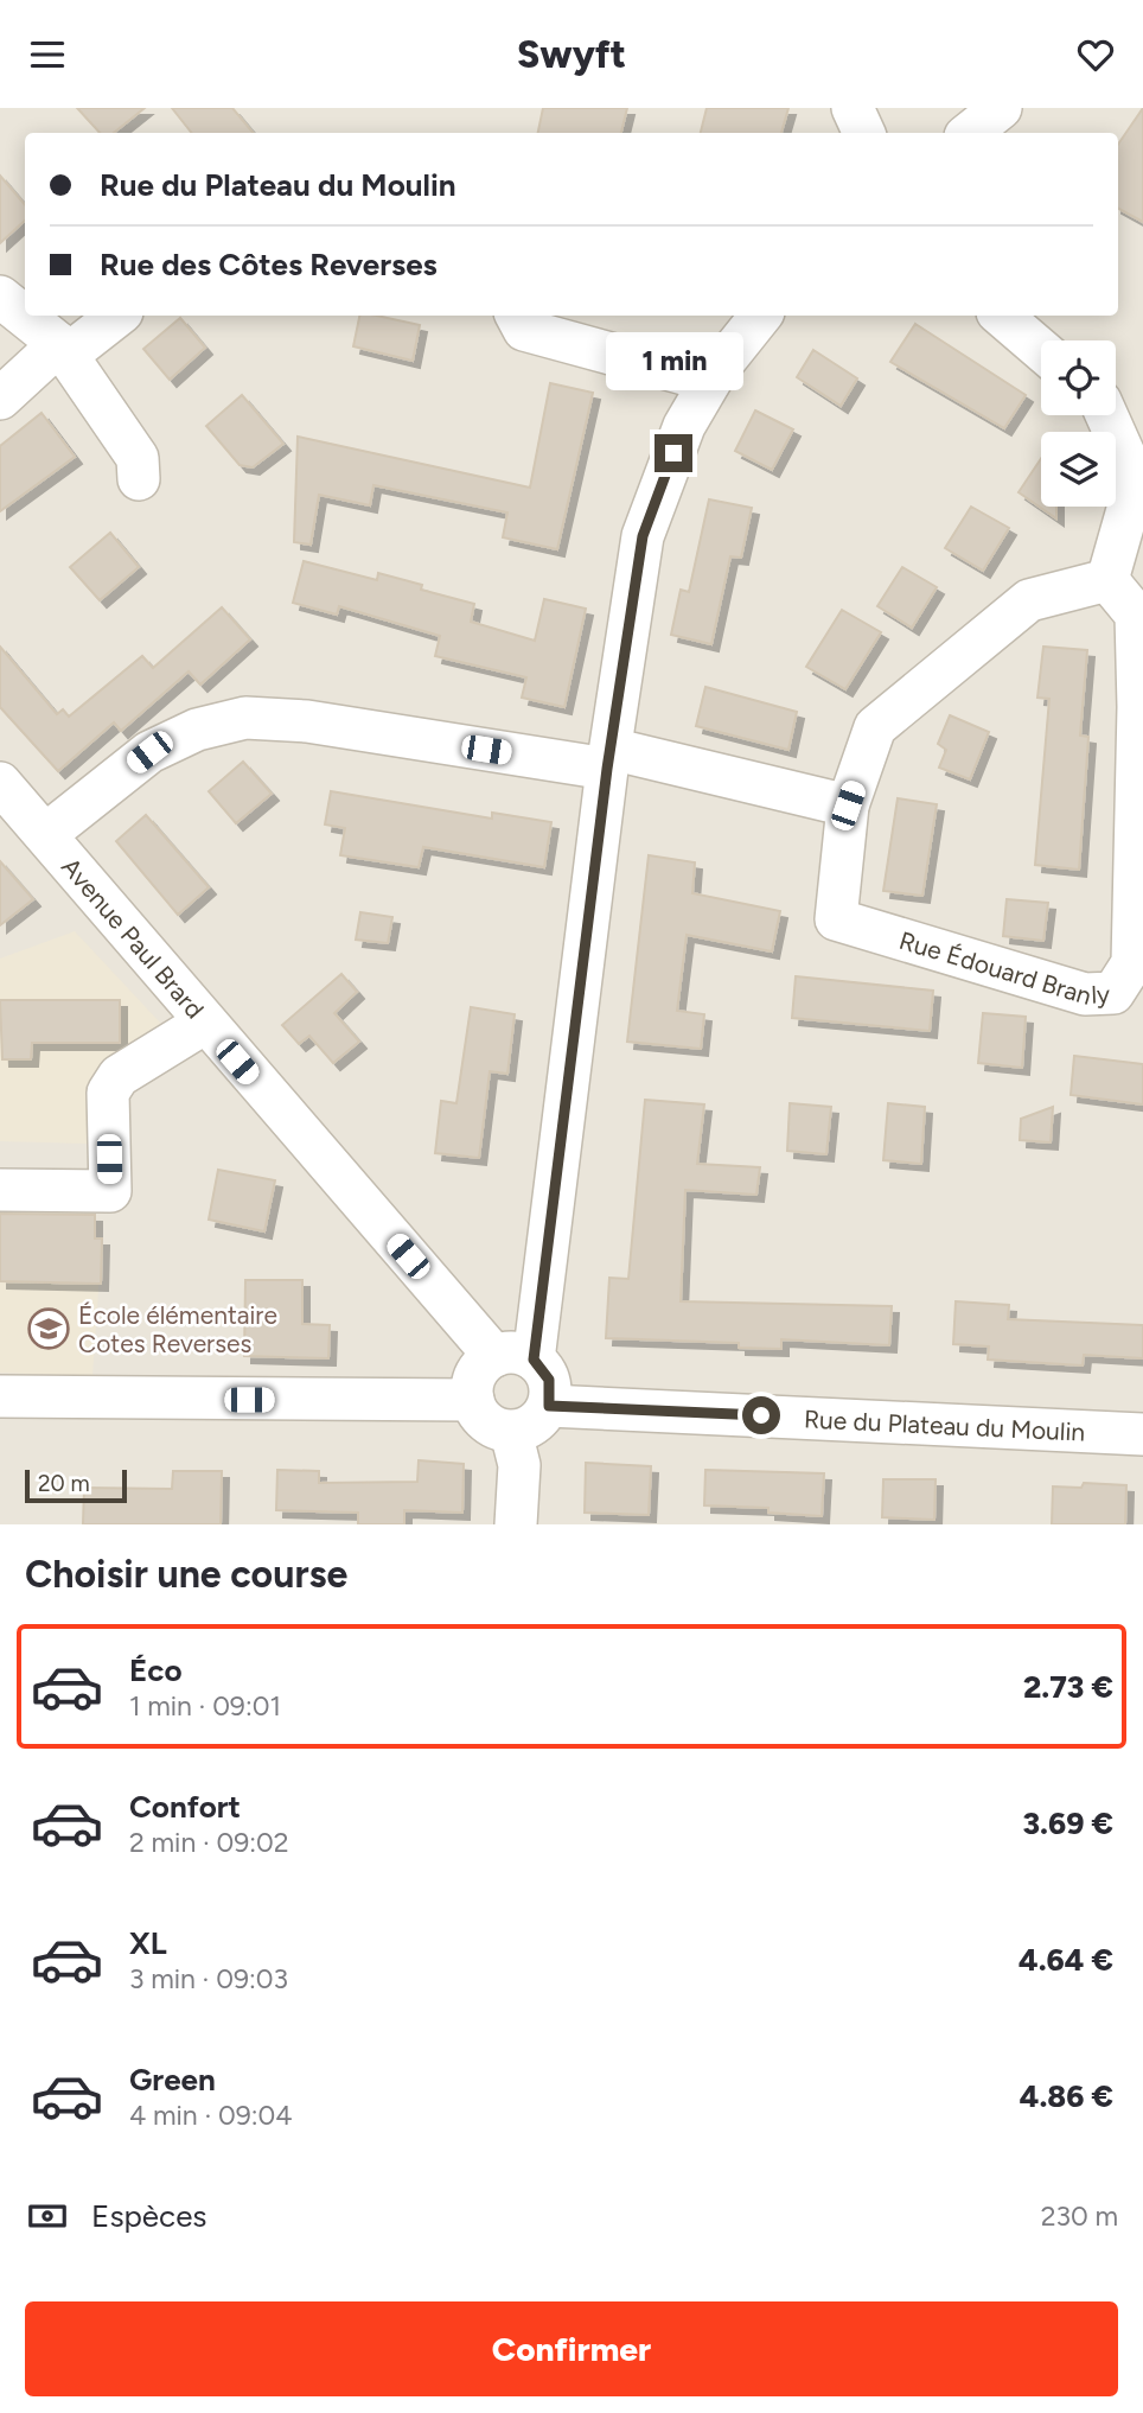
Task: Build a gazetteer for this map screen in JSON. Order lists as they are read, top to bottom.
{
  "streets": {
    "street": ["Avenue Paul Brard", "Rue Édouard Branly", "Rue du Plateau du Moulin"]
  },
  "crossings": [
    ["Avenue Paul Brard", "Rue du Plateau du Moulin"]
  ],
  "places": {
    "school or university": ["École élémentaire Cotes Reverses"]
  },
  "scale_bar": "20 m",
  "page": {
    "header": "Swyft",
    "banner": ["Rue du Plateau du Moulin", "Rue des Côtes Reverses"],
    "bubble": "1 min",
    "scale": "20 m",
    "heading": "Choisir une course",
    "list": [
      {
        "name": "Éco",
        "note": "1 min · 09:01",
        "value": "2.73 €"
      },
      {
        "name": "Confort",
        "note": "2 min · 09:02",
        "value": "3.69 €"
      },
      {
        "name": "XL",
        "note": "3 min · 09:03",
        "value": "4.64 €"
      },
      {
        "name": "Green",
        "note": "4 min · 09:04",
        "value": "4.86 €"
      }
    ],
    "pay": ["Espèces", "230 m"],
    "buttons": "Confirmer"
  }
}
